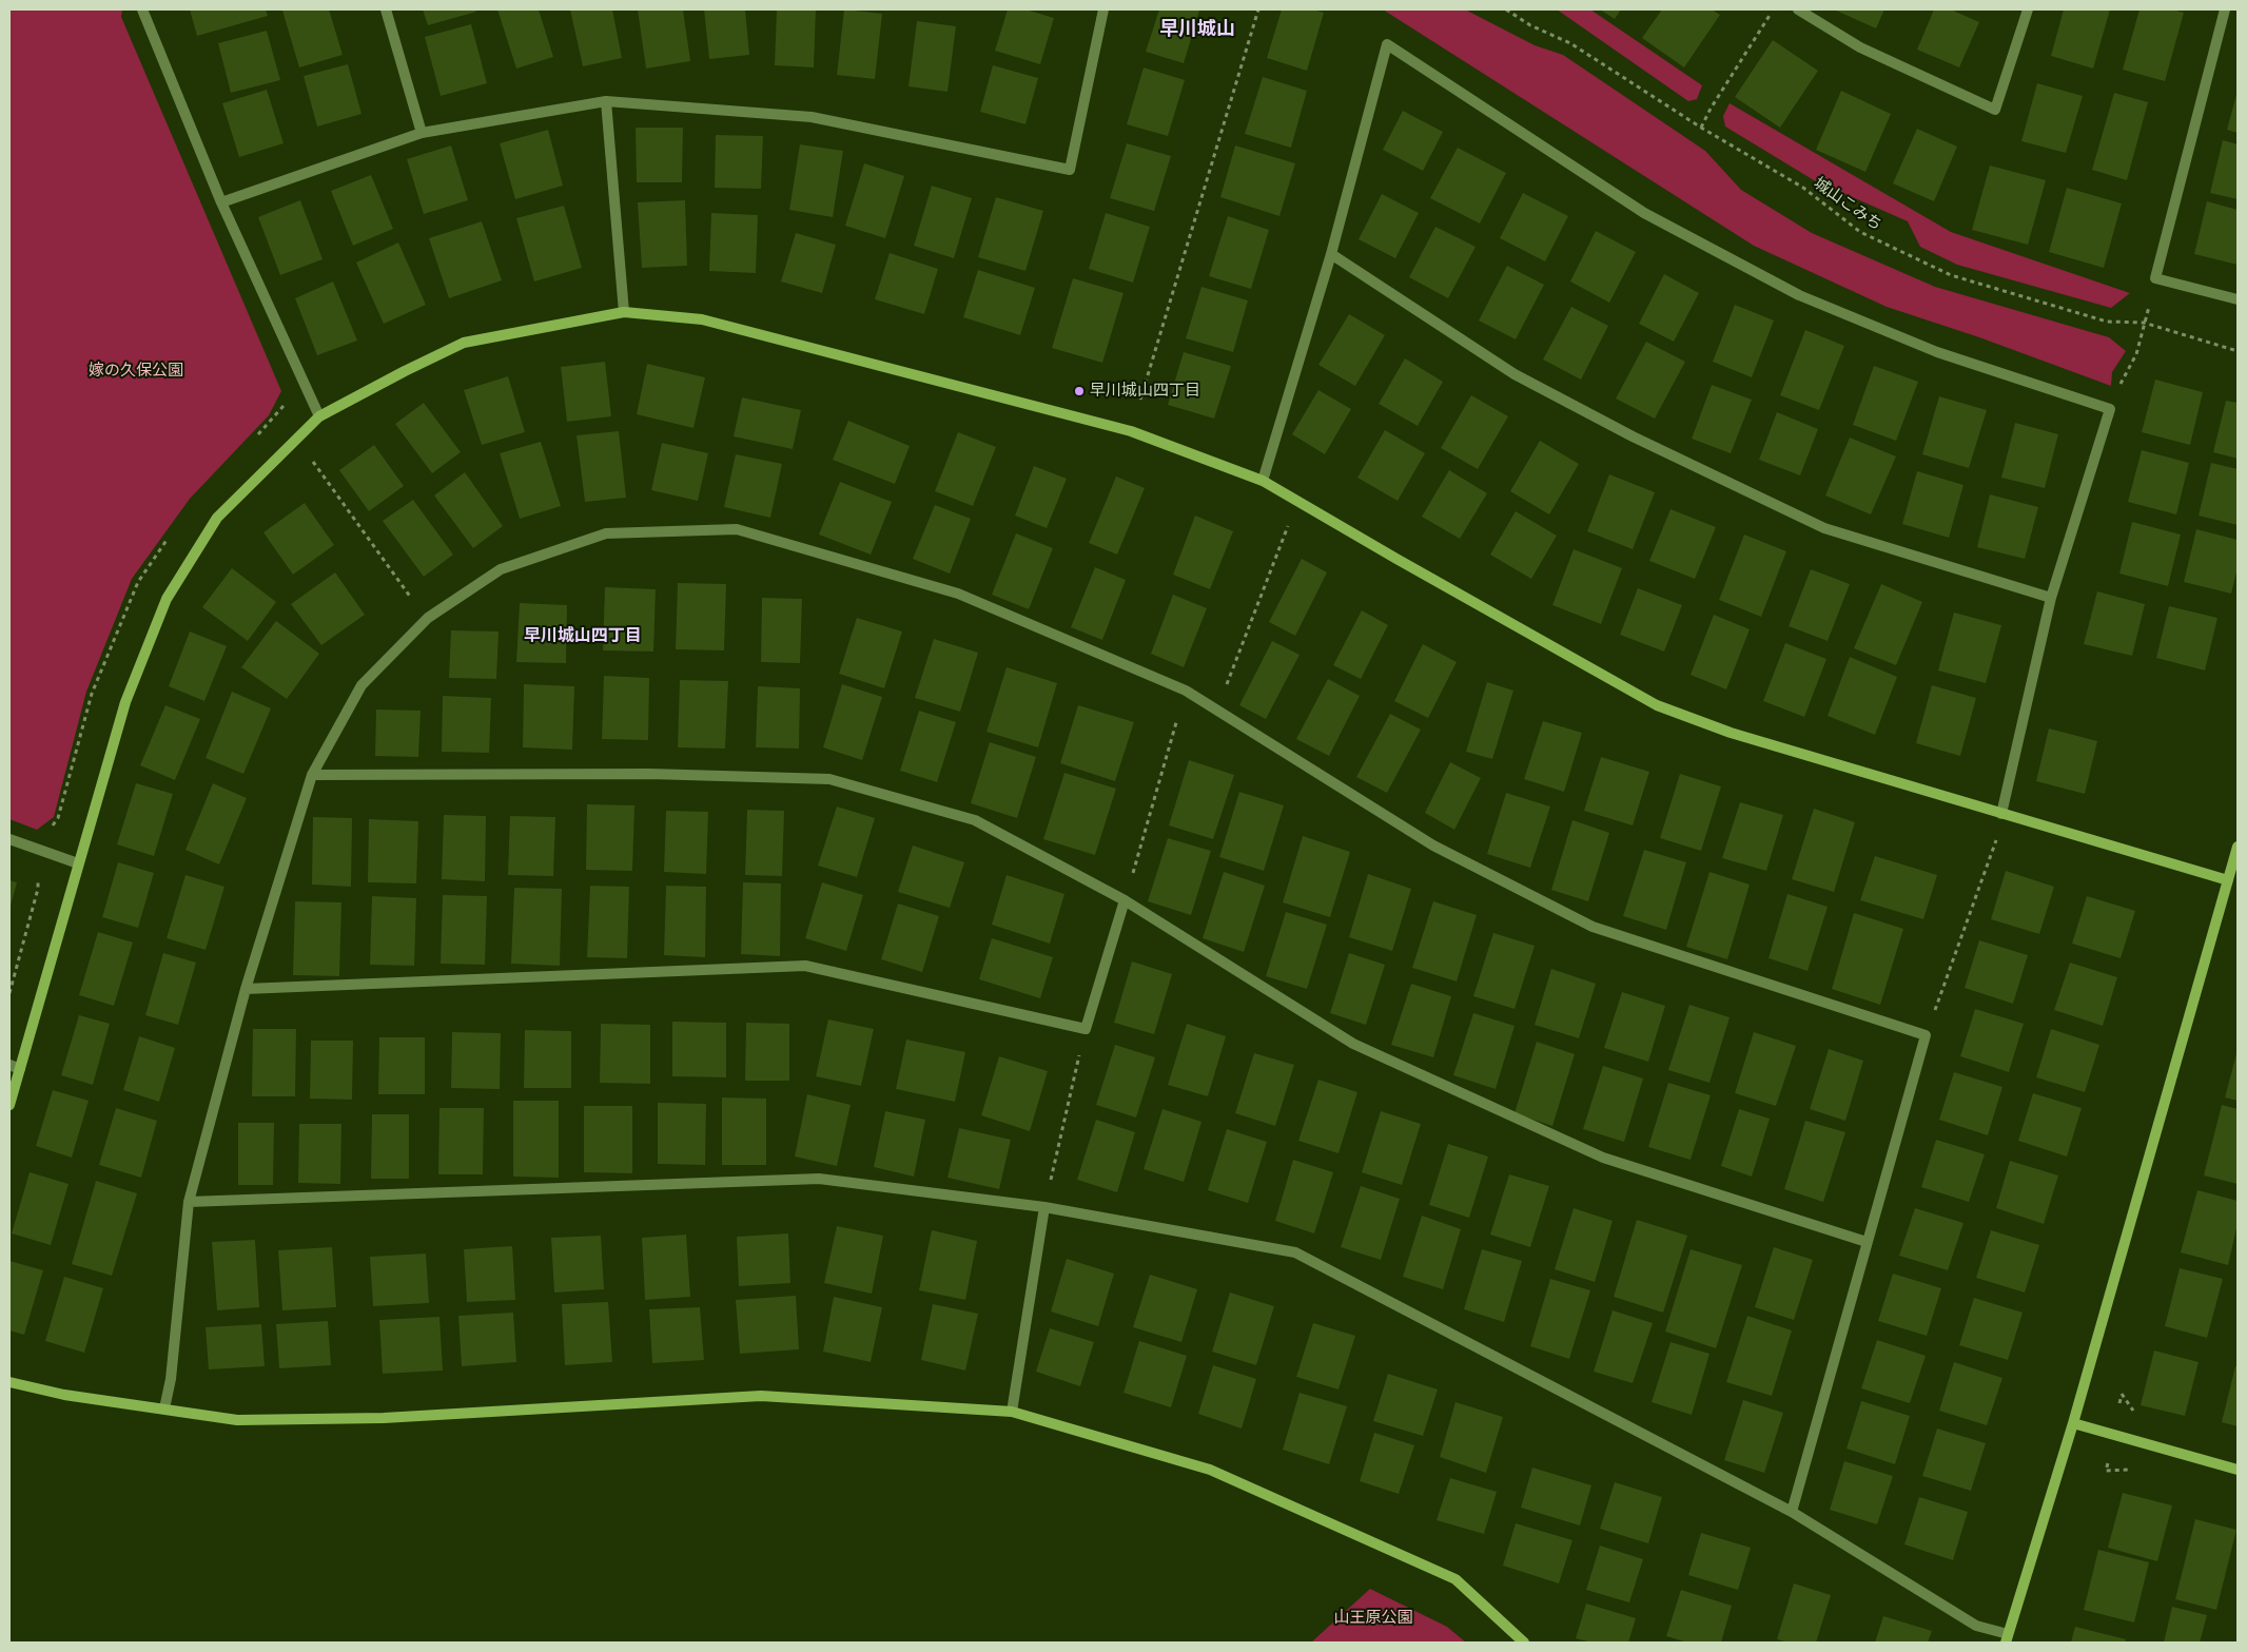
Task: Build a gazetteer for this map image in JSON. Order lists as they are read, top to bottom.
{
  "streets": {
    "path": ["城山こみち"]
  },
  "districts": ["早川城山", "早川城山四丁目"],
  "parks": ["嫁の久保公園", "山王原公園"],
  "places": ["早川城山四丁目"]
}
